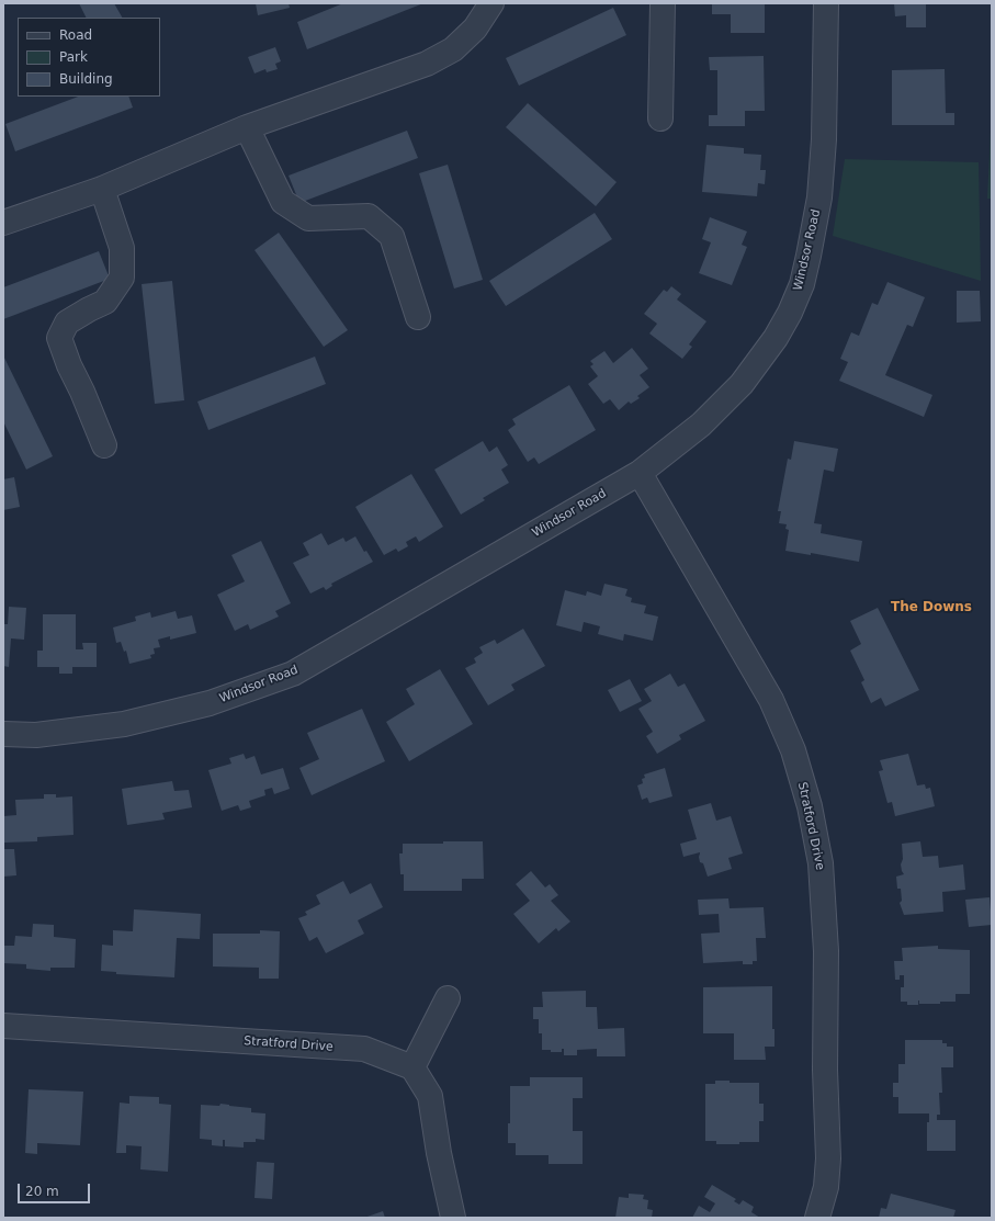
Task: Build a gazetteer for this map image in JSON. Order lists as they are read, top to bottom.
{
  "streets": {
    "street": ["Windsor Road", "Stratford Drive"]
  },
  "crossings": [
    ["Windsor Road", "Stratford Drive"]
  ],
  "districts": ["The Downs"],
  "legend": ["Road", "Park", "Building"],
  "scale_bar": "20 m"
}
